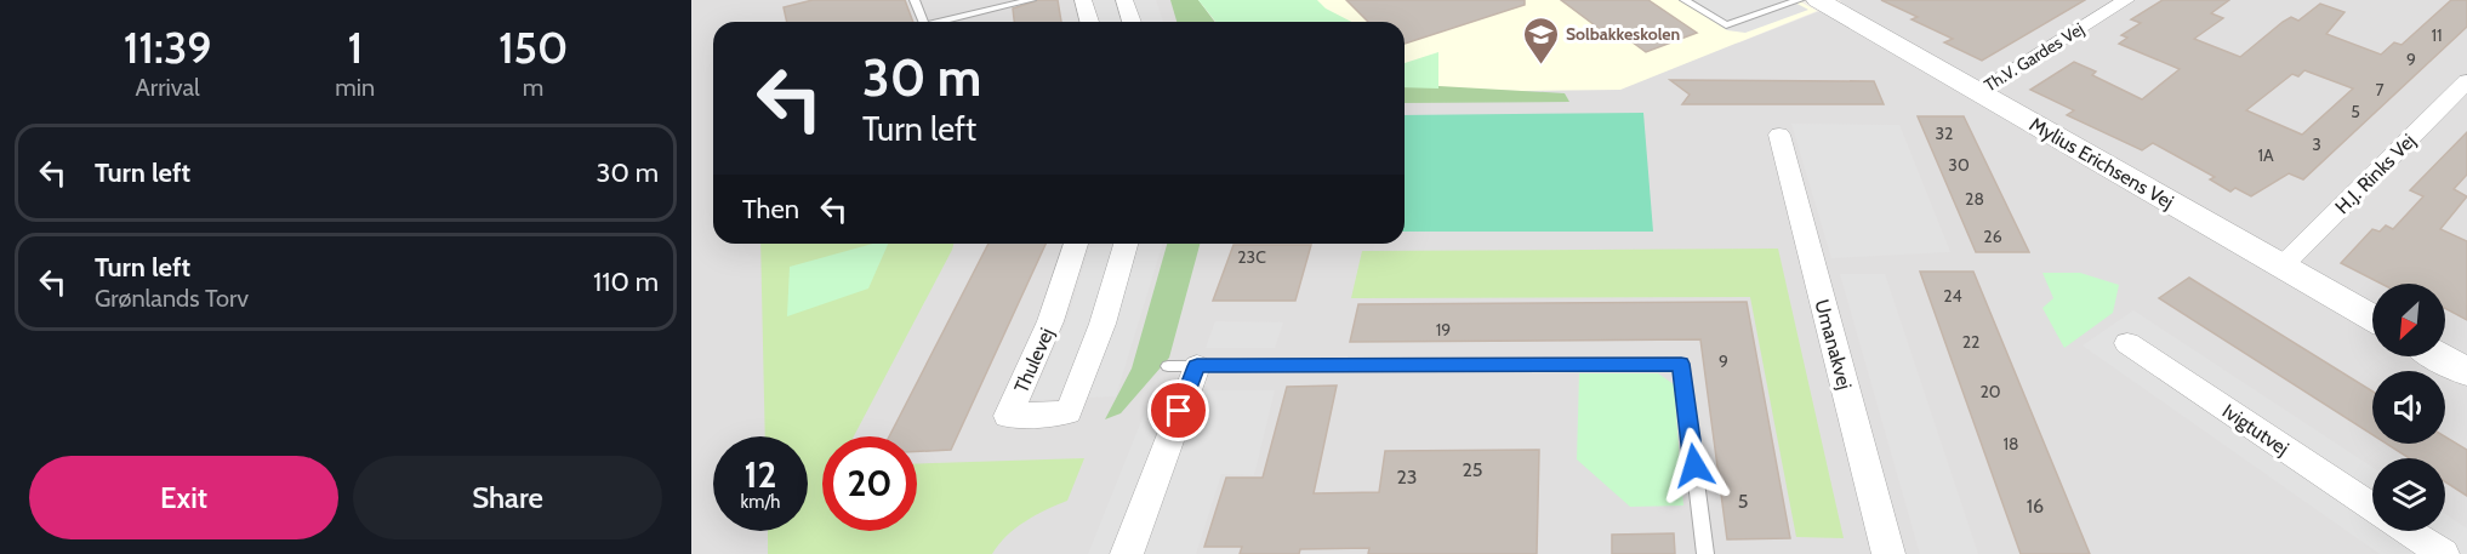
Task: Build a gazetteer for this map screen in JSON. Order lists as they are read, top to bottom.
{
  "streets": {
    "street": [
      "Th.V. Gardes Vej",
      "Mylius Erichsens Vej",
      "H.J. Rinks Vej",
      "Umanakvej",
      "Thulevej",
      "Ivigtutvej"
    ]
  },
  "crossings": [
    ["Th.V. Gardes Vej", "Mylius Erichsens Vej"],
    ["Mylius Erichsens Vej", "H.J. Rinks Vej"]
  ],
  "places": {
    "school or university": ["Solbakkeskolen"]
  },
  "house_numbers": [
    "11",
    "9",
    "7",
    "5",
    "32",
    "3",
    "1A",
    "30",
    "28",
    "26",
    "23C",
    "24",
    "19",
    "22",
    "9",
    "20",
    "18",
    "25",
    "23",
    "5",
    "16"
  ],
  "north": "bottom left",
  "page": {
    "eta": [
      "11:39",
      "Arrival",
      "1",
      "min",
      "150",
      "m"
    ],
    "turn": ["30 m", "Turn left"],
    "list": [
      {
        "name": "Turn left",
        "value": "30 m"
      },
      {
        "name": "Turn left",
        "note": "Grønlands Torv",
        "value": "110 m"
      }
    ],
    "then": "Then",
    "speed": "12 km/h",
    "limit": "20",
    "buttons": ["Exit", "Share"]
  }
}
